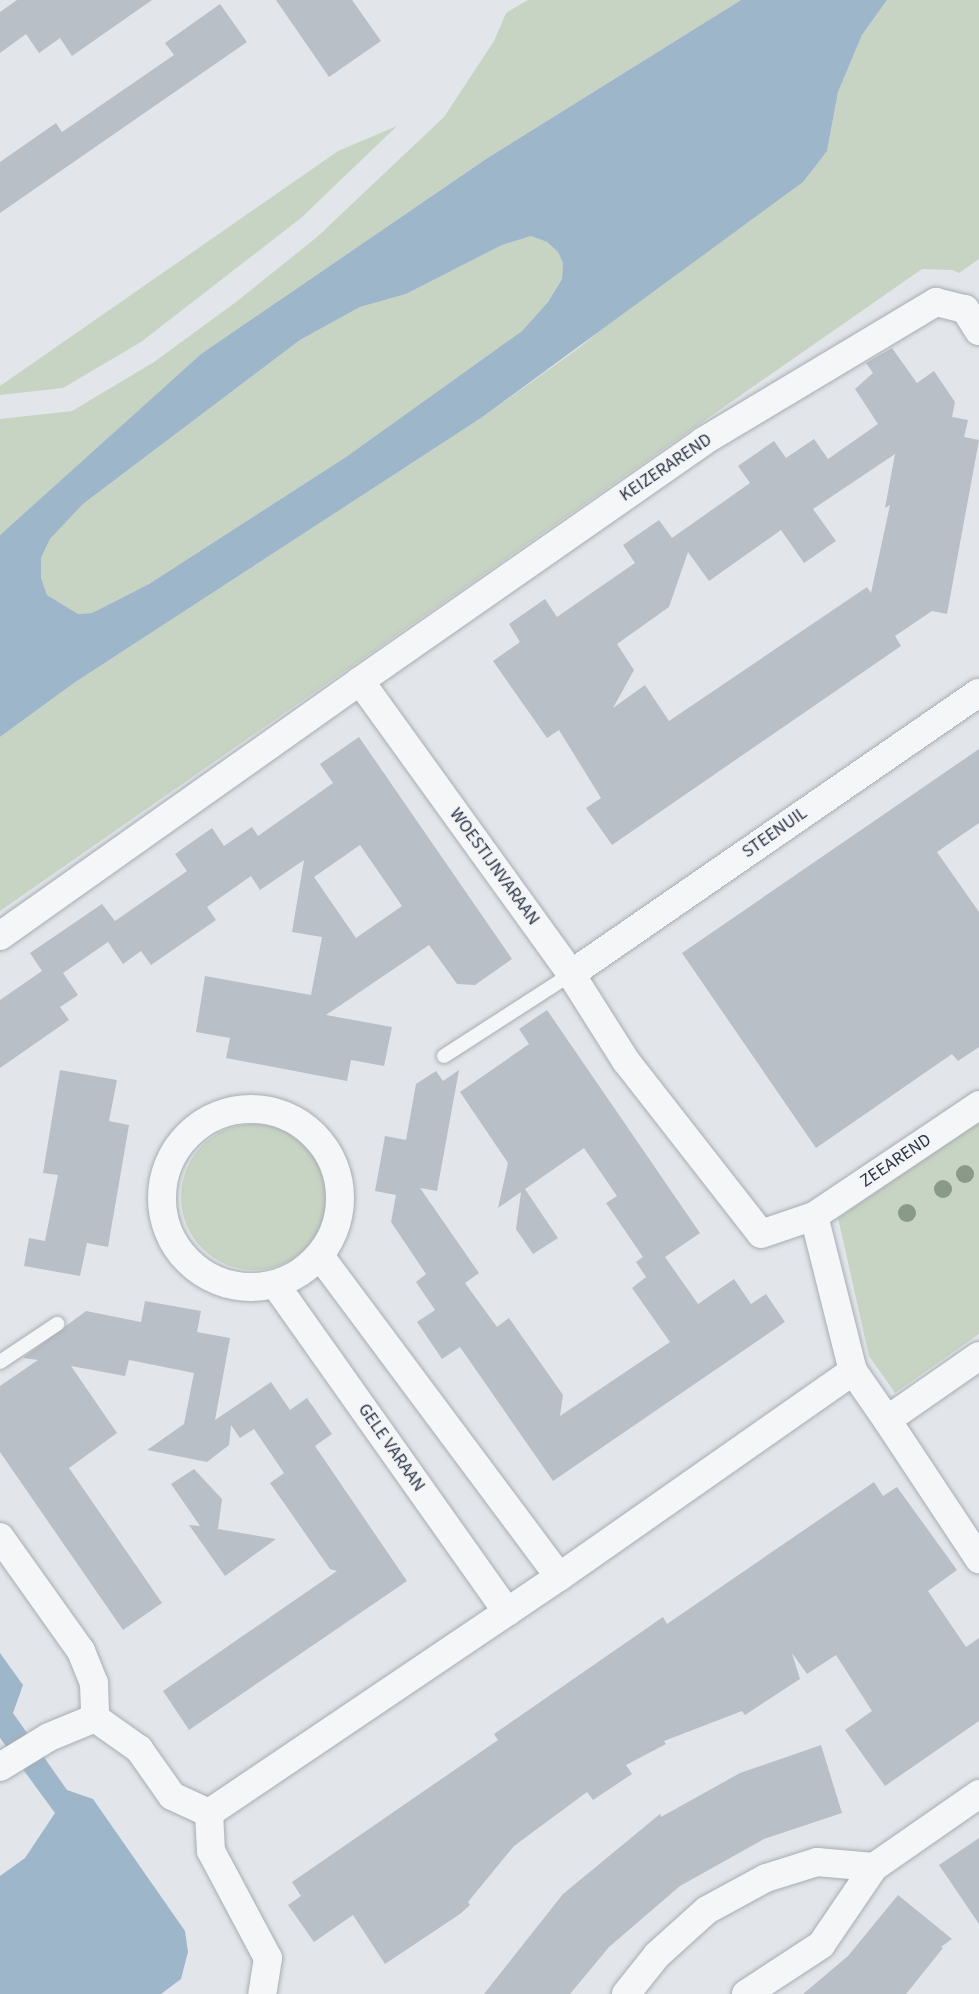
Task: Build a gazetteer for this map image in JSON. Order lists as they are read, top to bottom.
{
  "streets": {
    "street": [
      "KEIZERAREND",
      "STEENUIL",
      "WOESTIJNVARAAN",
      "ZEEAREND",
      "GELE VARAAN"
    ]
  },
  "crossings": [
    ["KEIZERAREND", "WOESTIJNVARAAN"],
    ["STEENUIL", "WOESTIJNVARAAN"],
    ["WOESTIJNVARAAN", "ZEEAREND"]
  ]
}
